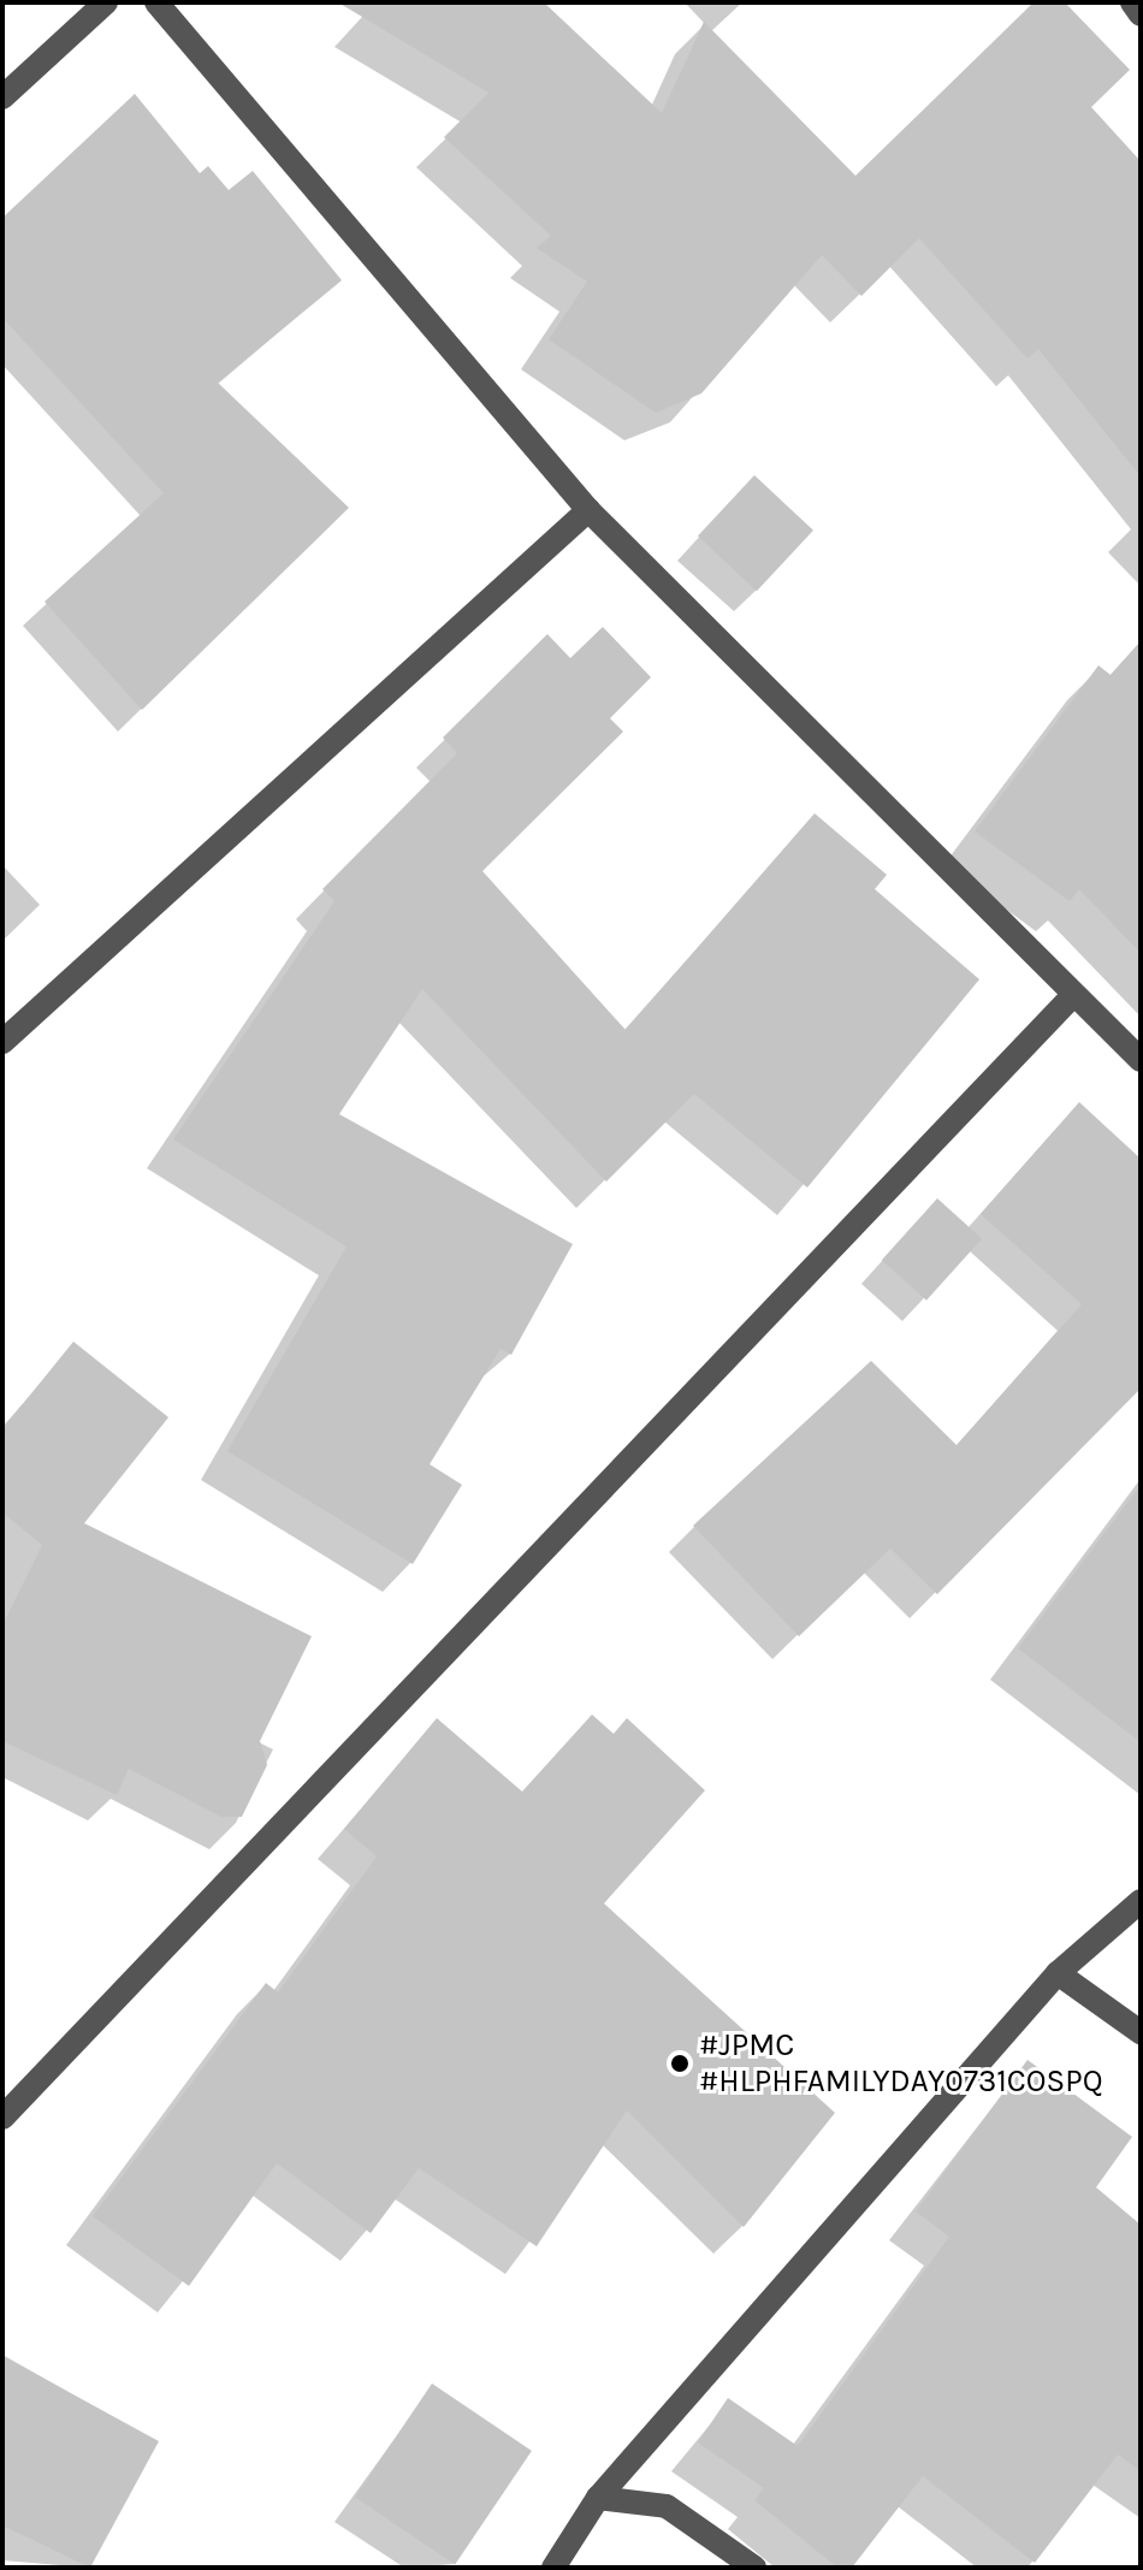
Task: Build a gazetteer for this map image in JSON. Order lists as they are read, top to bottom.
{
  "places": ["#JPMC #HLPHFAMILYDAY0731COSPQ"]
}
